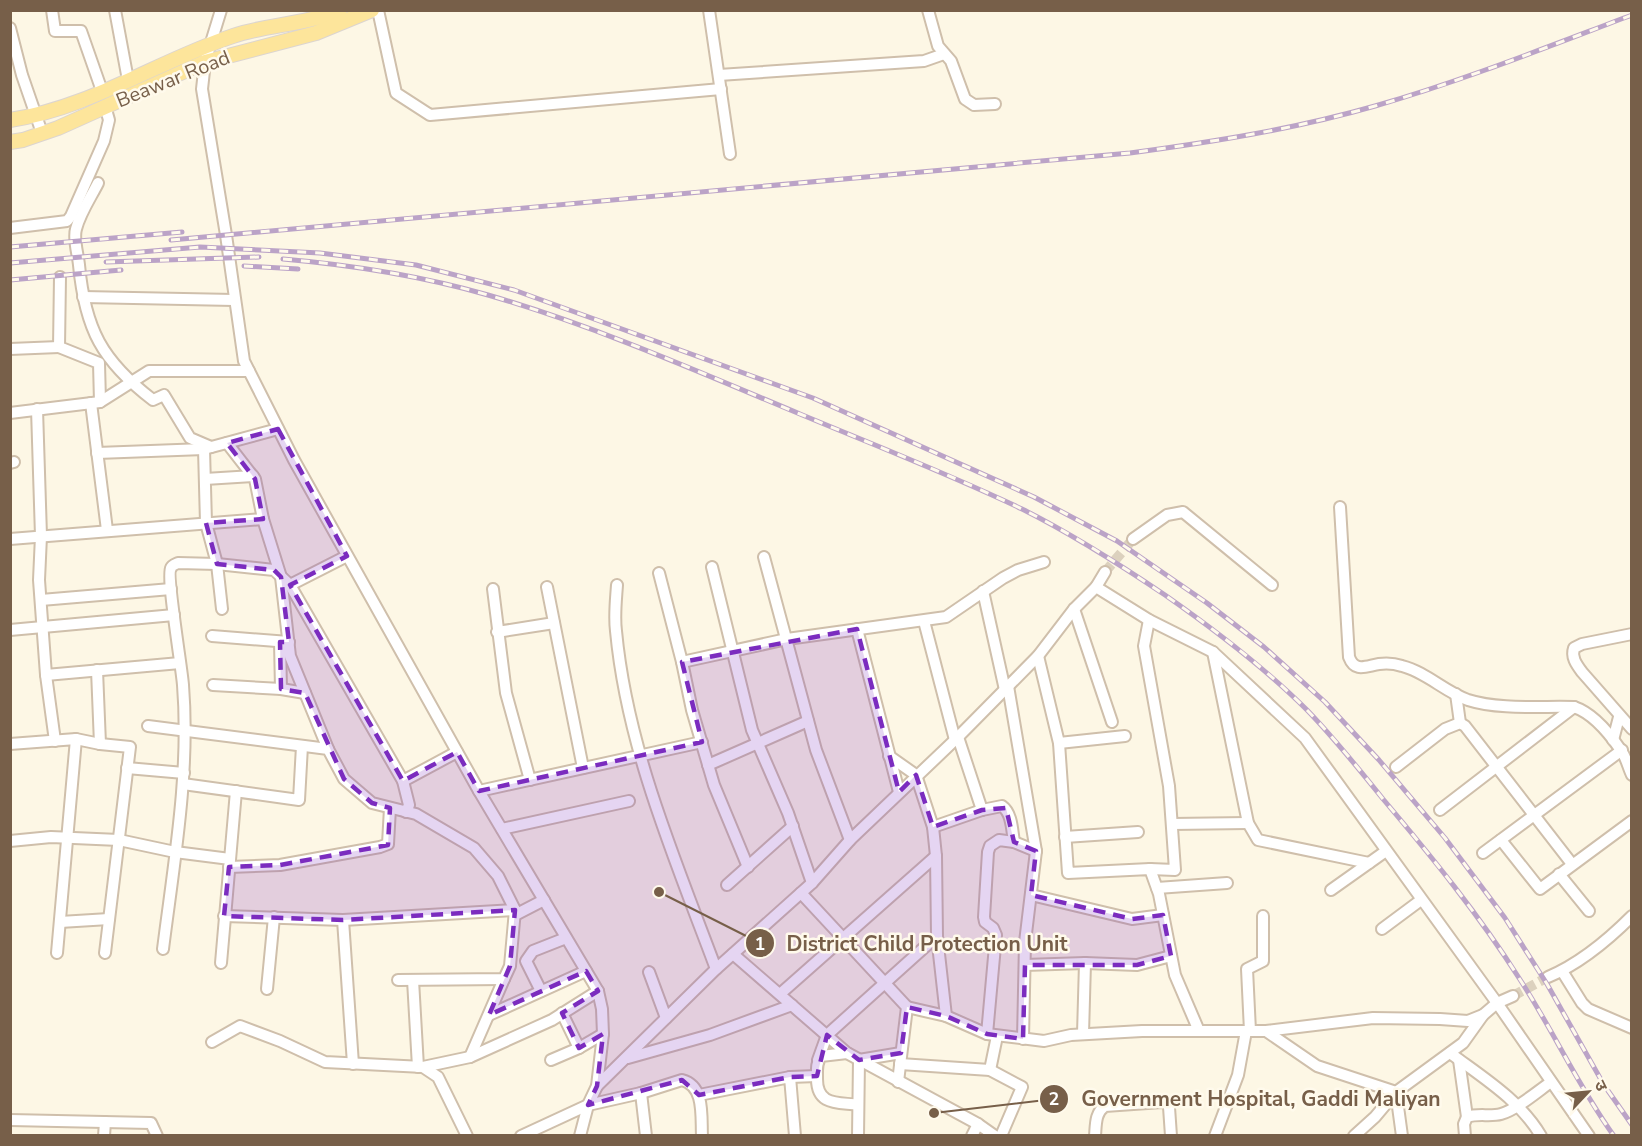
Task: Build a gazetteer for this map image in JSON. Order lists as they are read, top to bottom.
{
  "streets": {
    "main road": ["Beawar Road"]
  },
  "places": ["District Child Protection Unit", "Government Hospital, Gaddi Maliyan"],
  "north": "top right"
}
